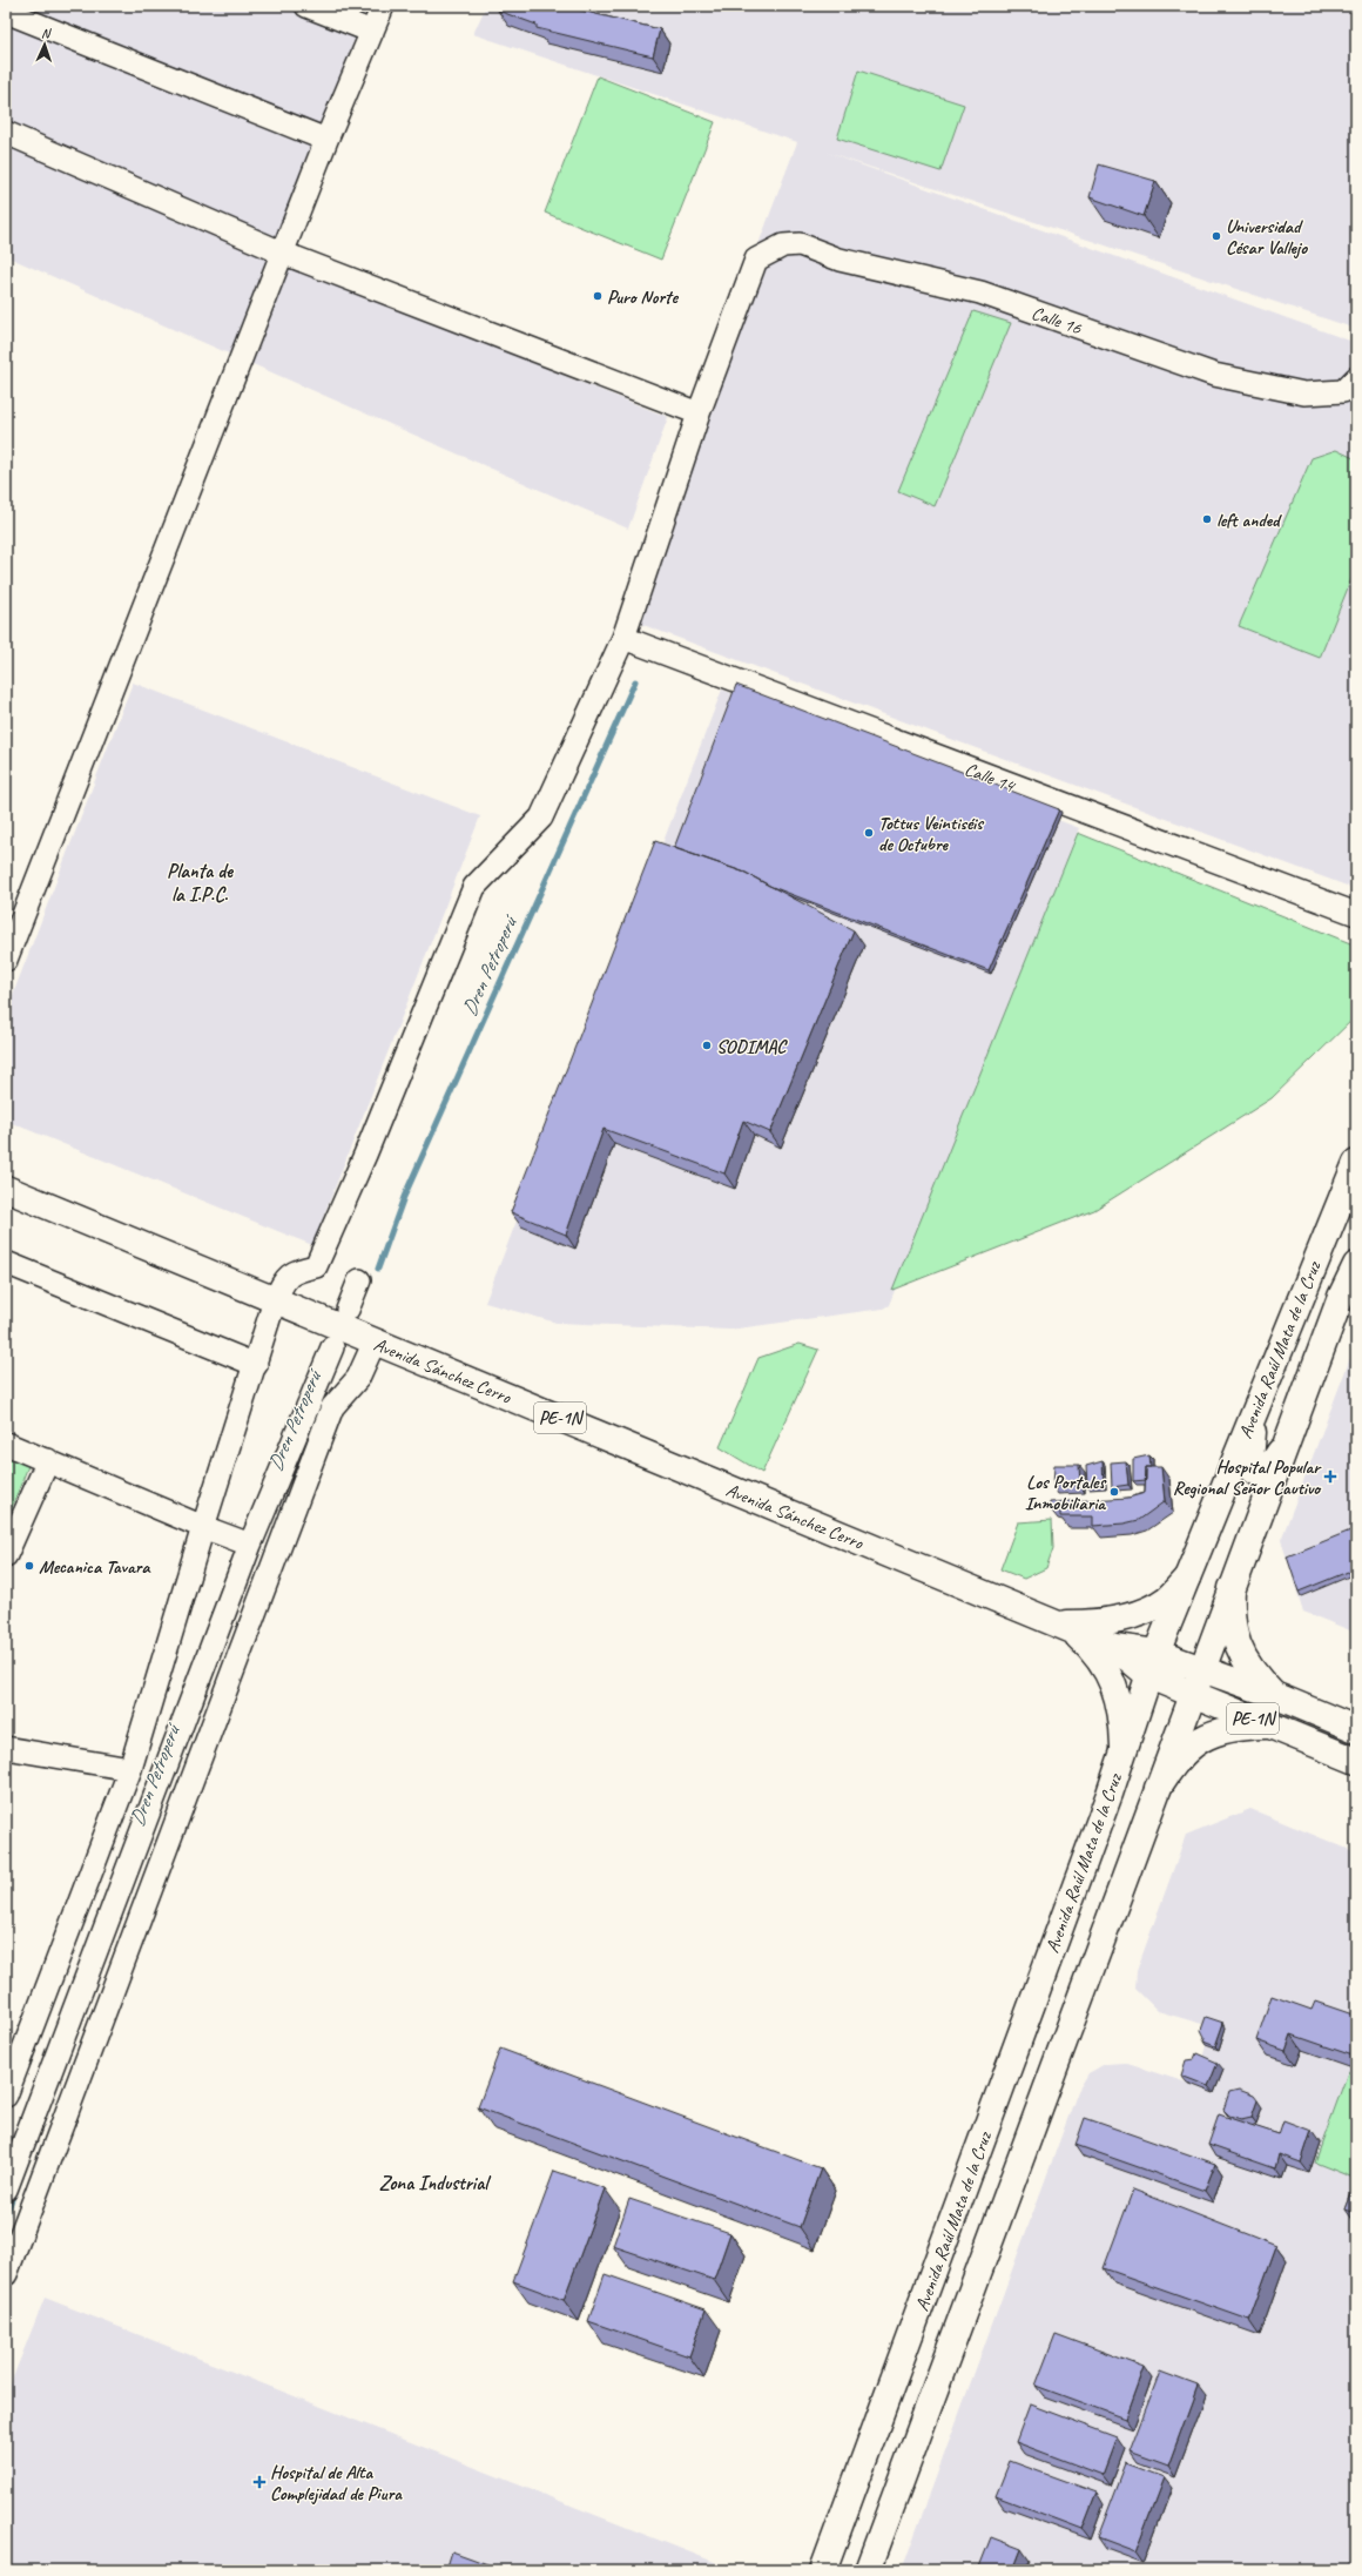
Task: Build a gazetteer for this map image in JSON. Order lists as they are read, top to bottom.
{
  "streets": {
    "main road": ["Avenida Raúl Mata de la Cruz", "Avenida Sánchez Cerro", "PE-1N"],
    "street": ["Calle 16", "Calle 14"]
  },
  "crossings": [
    ["Avenida Raúl Mata de la Cruz", "Avenida Sánchez Cerro"]
  ],
  "districts": ["Planta de la I.P.C.", "Zona Industrial"],
  "water": ["Dren Petroperú"],
  "places": {
    "other": [
      "Universidad César Vallejo",
      "Puro Norte",
      "left anded",
      "Tottus Veintiséis de Octubre",
      "SODIMAC",
      "Los Portales Inmobiliaria",
      "Mecanica Tavara"
    ],
    "health": ["Hospital Popular Regional Señor Cautivo", "Hospital de Alta Complejidad de Piura"]
  },
  "north": "top"
}
